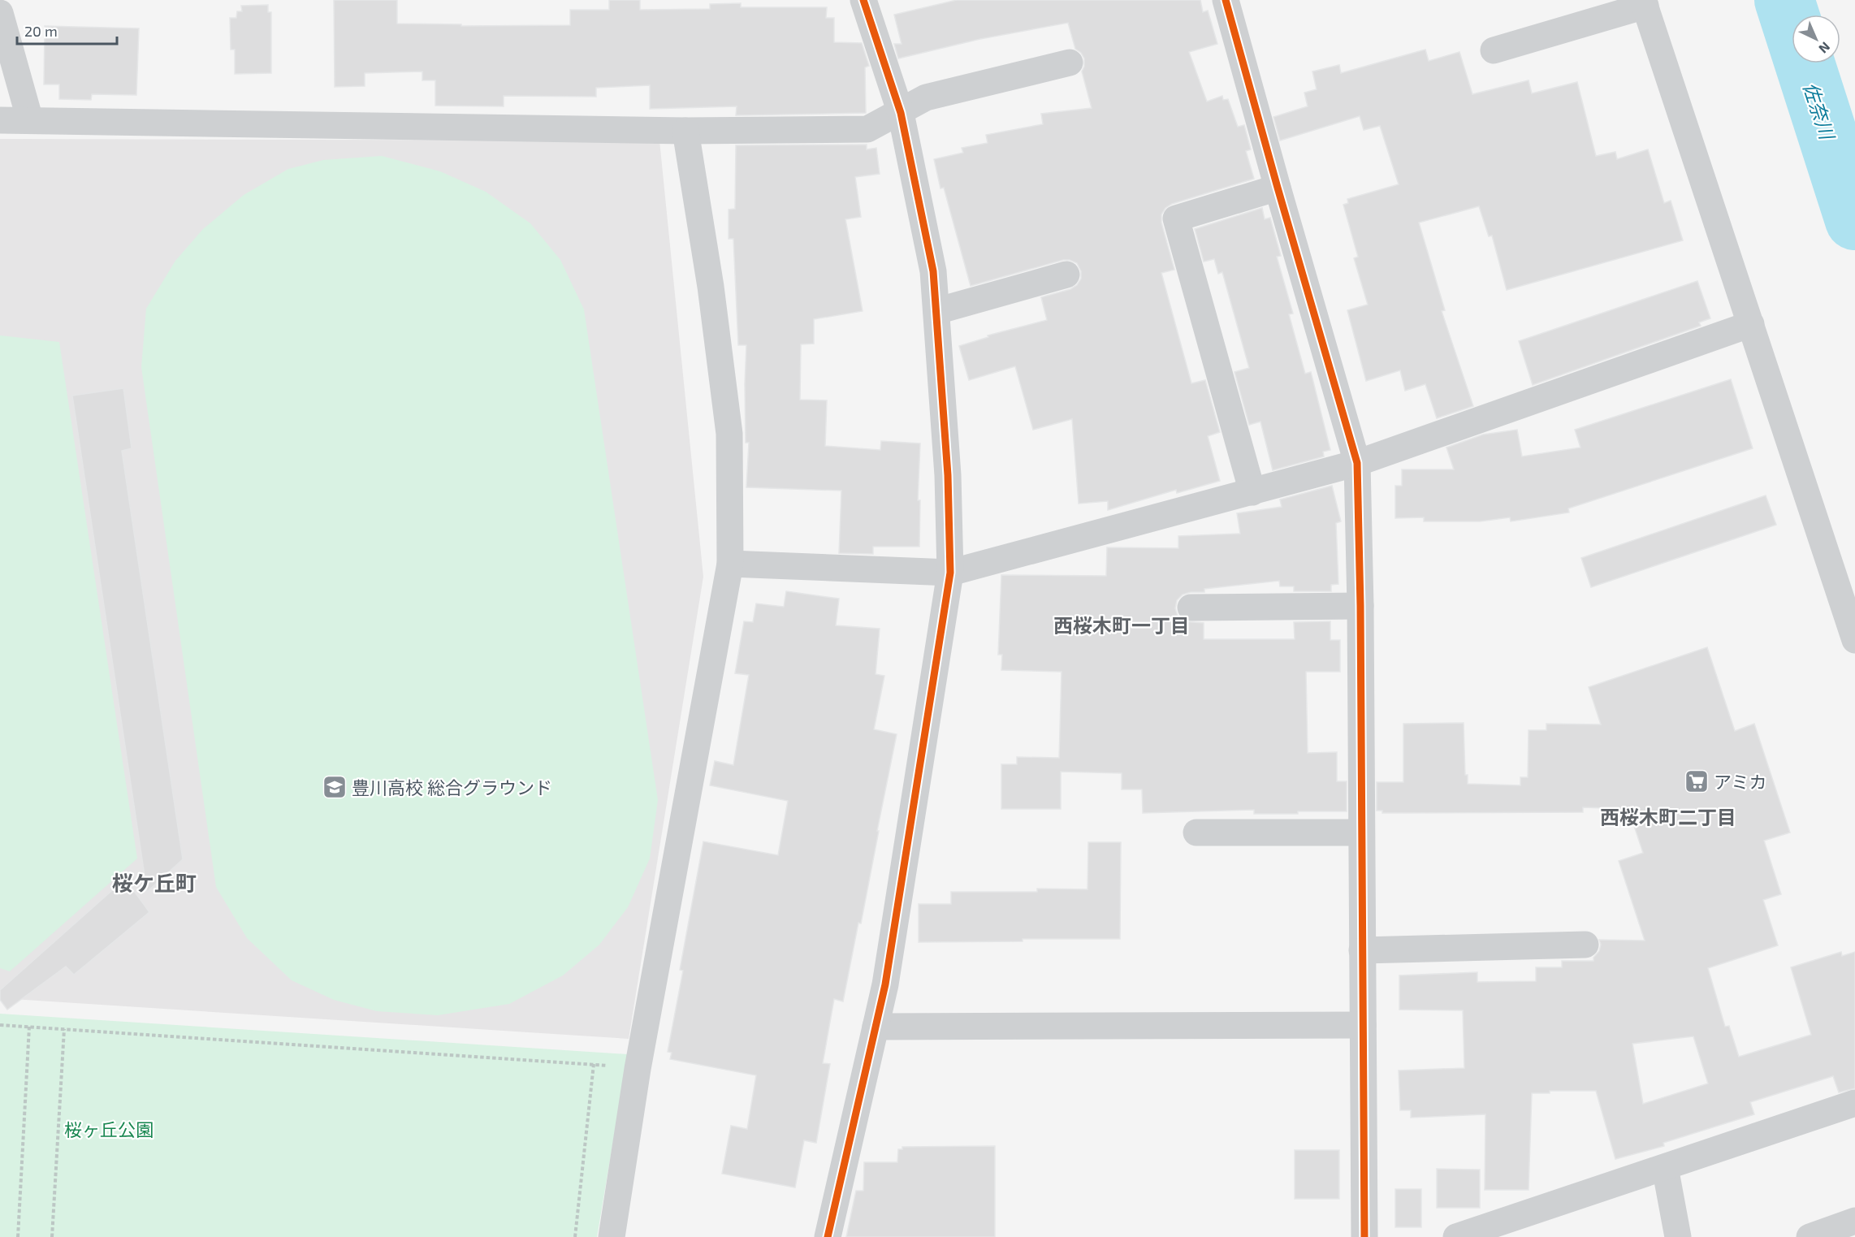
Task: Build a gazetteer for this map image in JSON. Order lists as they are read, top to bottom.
{
  "districts": ["西桜木町一丁目", "西桜木町二丁目", "桜ケ丘町"],
  "water": ["佐奈川"],
  "parks": ["桜ヶ丘公園"],
  "places": {
    "supermarket": ["アミカ"],
    "school or university": ["豊川高校 総合グラウンド"]
  },
  "scale_bar": "20 m",
  "north": "bottom right"
}
